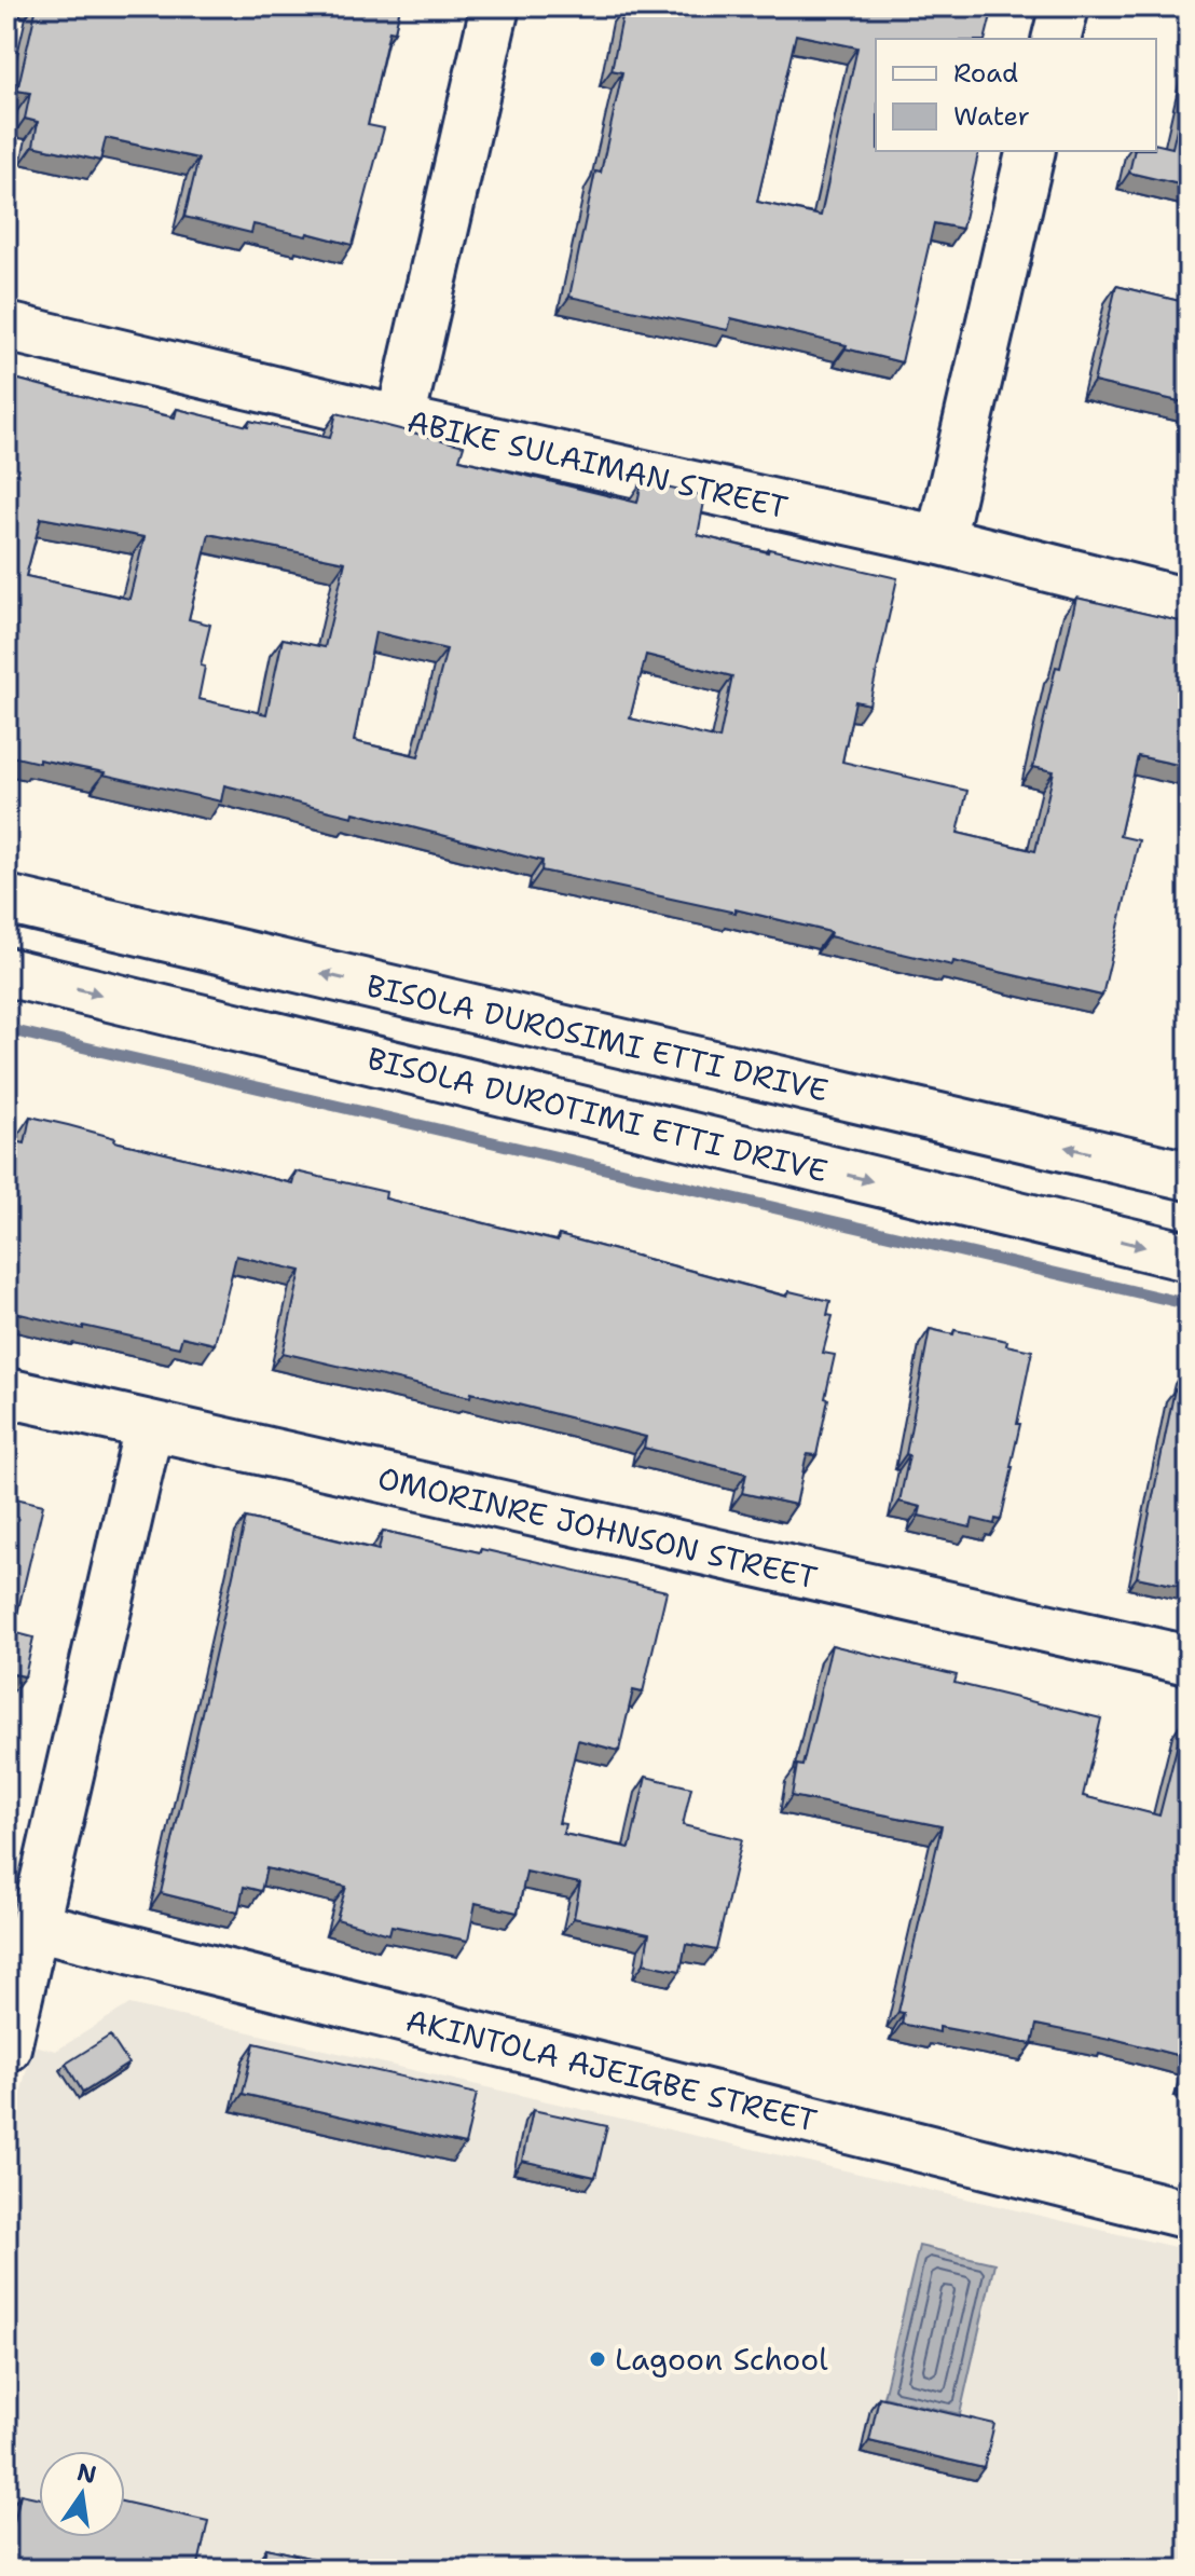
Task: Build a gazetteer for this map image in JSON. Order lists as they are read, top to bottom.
{
  "streets": {
    "street": [
      "ABIKE SULAIMAN STREET",
      "BISOLA DUROSIMI ETTI DRIVE",
      "BISOLA DUROTIMI ETTI DRIVE",
      "OMORINRE JOHNSON STREET",
      "AKINTOLA AJEIGBE STREET"
    ]
  },
  "one_way": ["BISOLA DUROSIMI ETTI DRIVE", "BISOLA DUROTIMI ETTI DRIVE"],
  "places": ["Lagoon School"],
  "legend": ["Road", "Water"],
  "north": "top"
}
